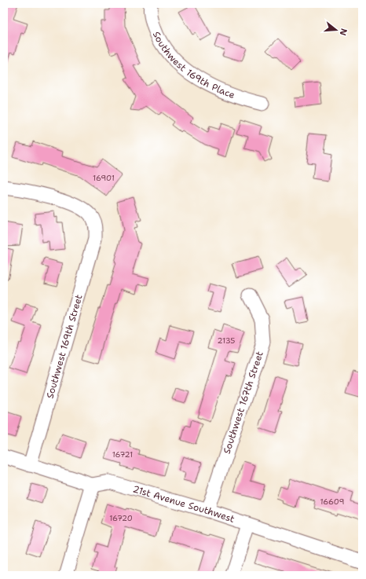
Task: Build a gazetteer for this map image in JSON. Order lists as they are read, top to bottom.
{
  "streets": {
    "street": [
      "Southwest 169th Place",
      "Southwest 169th Street",
      "Southwest 167th Street",
      "21st Avenue Southwest"
    ]
  },
  "crossings": [
    ["Southwest 169th Street", "21st Avenue Southwest"],
    ["Southwest 167th Street", "21st Avenue Southwest"]
  ],
  "house_numbers": [
    "16901",
    "2135",
    "16721",
    "16609",
    "16720"
  ],
  "north": "right"
}
